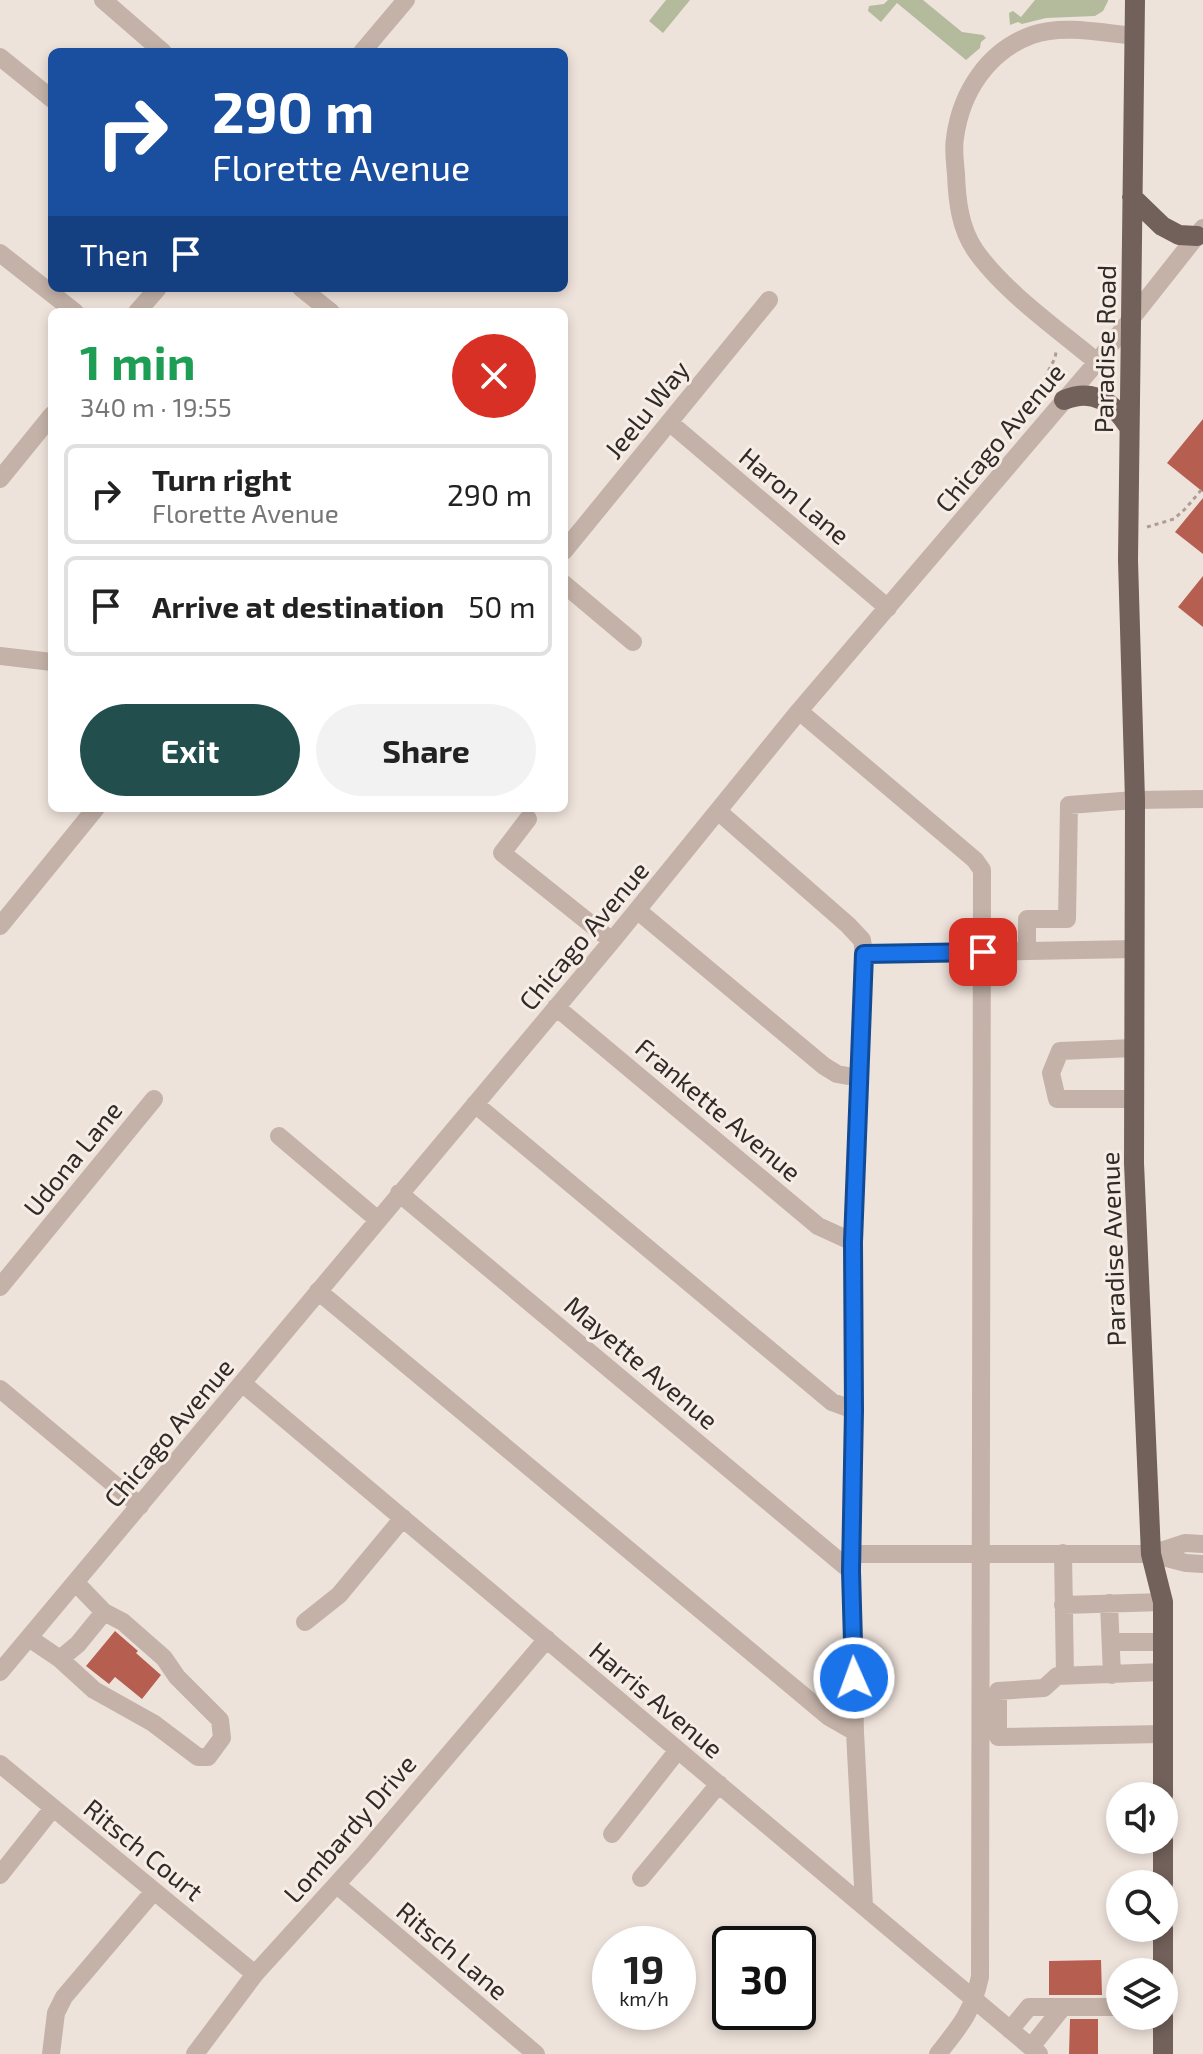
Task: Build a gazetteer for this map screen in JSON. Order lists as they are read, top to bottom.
{
  "streets": {
    "main road": ["Paradise Road", "Paradise Avenue"],
    "street": [
      "Jeelu Way",
      "Chicago Avenue",
      "Haron Lane",
      "Frankette Avenue",
      "Udona Lane",
      "Mayette Avenue",
      "Harris Avenue",
      "Lombardy Drive",
      "Ritsch Court",
      "Ritsch Lane"
    ]
  },
  "crossings": [
    ["Paradise Road", "Chicago Avenue"],
    ["Paradise Road", "Paradise Avenue"],
    ["Jeelu Way", "Haron Lane"],
    ["Chicago Avenue", "Haron Lane"],
    ["Chicago Avenue", "Frankette Avenue"],
    ["Chicago Avenue", "Mayette Avenue"],
    ["Chicago Avenue", "Harris Avenue"],
    ["Harris Avenue", "Lombardy Drive"],
    ["Lombardy Drive", "Ritsch Court"],
    ["Lombardy Drive", "Ritsch Lane"]
  ],
  "page": {
    "turn": ["290 m", "Florette Avenue"],
    "then": "Then",
    "heading": ["1 min", "340 m · 19:55"],
    "list": [
      {
        "name": "Turn right",
        "note": "Florette Avenue",
        "value": "290 m"
      },
      {
        "name": "Arrive at destination",
        "value": "50 m"
      }
    ],
    "buttons": ["Exit", "Share"],
    "speed": "19 km/h",
    "limit": "30"
  }
}
